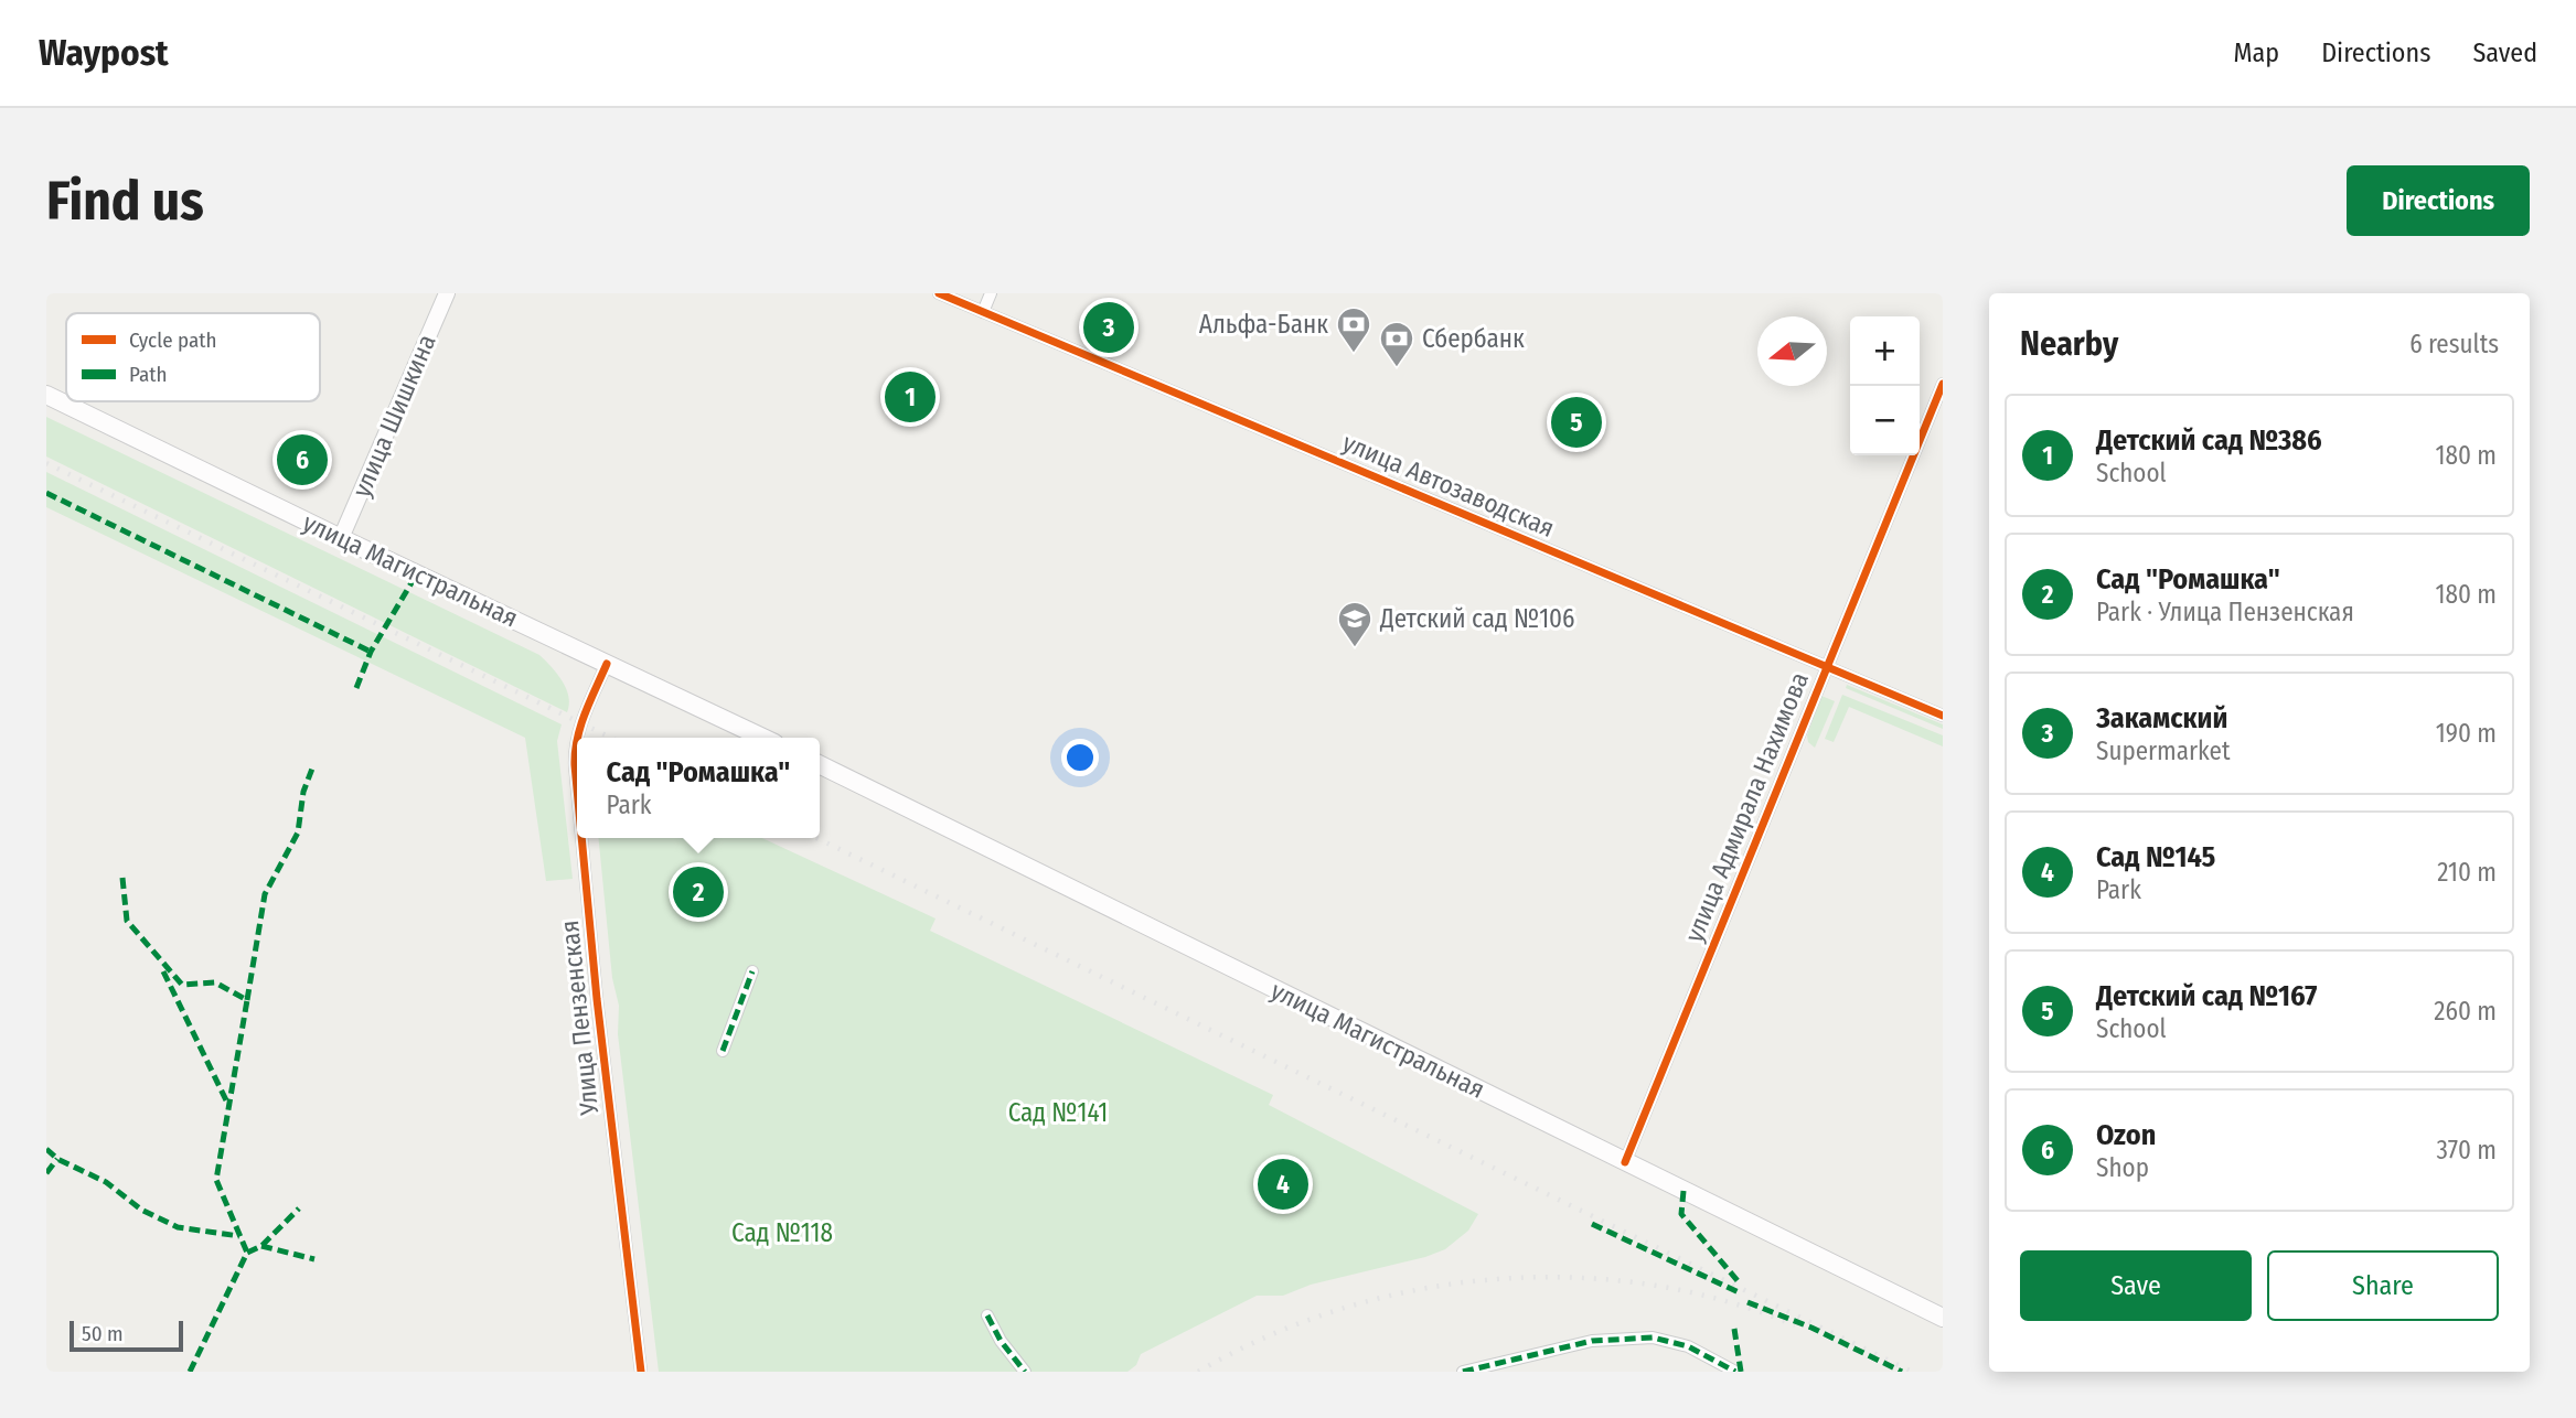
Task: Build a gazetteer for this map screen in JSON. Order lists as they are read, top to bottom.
{
  "streets": {
    "main road": ["улица Магистральная"],
    "street": [
      "улица Шишкина",
      "улица Автозаводская",
      "улица Адмирала Нахимова",
      "Улица Пензенская"
    ]
  },
  "crossings": [
    ["улица Шишкина", "улица Магистральная"],
    ["улица Автозаводская", "улица Адмирала Нахимова"],
    ["улица Магистральная", "улица Адмирала Нахимова"],
    ["улица Магистральная", "Улица Пензенская"]
  ],
  "parks": ["Сад №141", "Сад №118"],
  "places": {
    "bank": ["Альфа-Банк", "Сбербанк"],
    "school or university": ["Детский сад №106"]
  },
  "legend": ["Cycle path", "Path"],
  "scale_bar": "50 m",
  "north": "left",
  "page": {
    "header": "Waypost",
    "nav": ["Map", "Directions", "Saved"],
    "buttons": [
      "Directions",
      ["Save", "Share"]
    ],
    "title": "Find us",
    "heading": ["Nearby", "6 results"],
    "pins": [
      "3",
      "1",
      "5",
      "6",
      "2",
      "4"
    ],
    "map_buttons": ["+", "−"],
    "list": [
      {
        "mark": "1",
        "name": "Детский сад №386",
        "note": "School",
        "value": "180 m"
      },
      {
        "mark": "2",
        "name": "Сад \"Ромашка\"",
        "note": "Park · Улица Пензенская",
        "value": "180 m"
      },
      {
        "mark": "3",
        "name": "Закамский",
        "note": "Supermarket",
        "value": "190 m"
      },
      {
        "mark": "4",
        "name": "Сад №145",
        "note": "Park",
        "value": "210 m"
      },
      {
        "mark": "5",
        "name": "Детский сад №167",
        "note": "School",
        "value": "260 m"
      },
      {
        "mark": "6",
        "name": "Ozon",
        "note": "Shop",
        "value": "370 m"
      }
    ],
    "popup": ["Сад \"Ромашка\"", "Park"],
    "scale": "50 m"
  }
}
